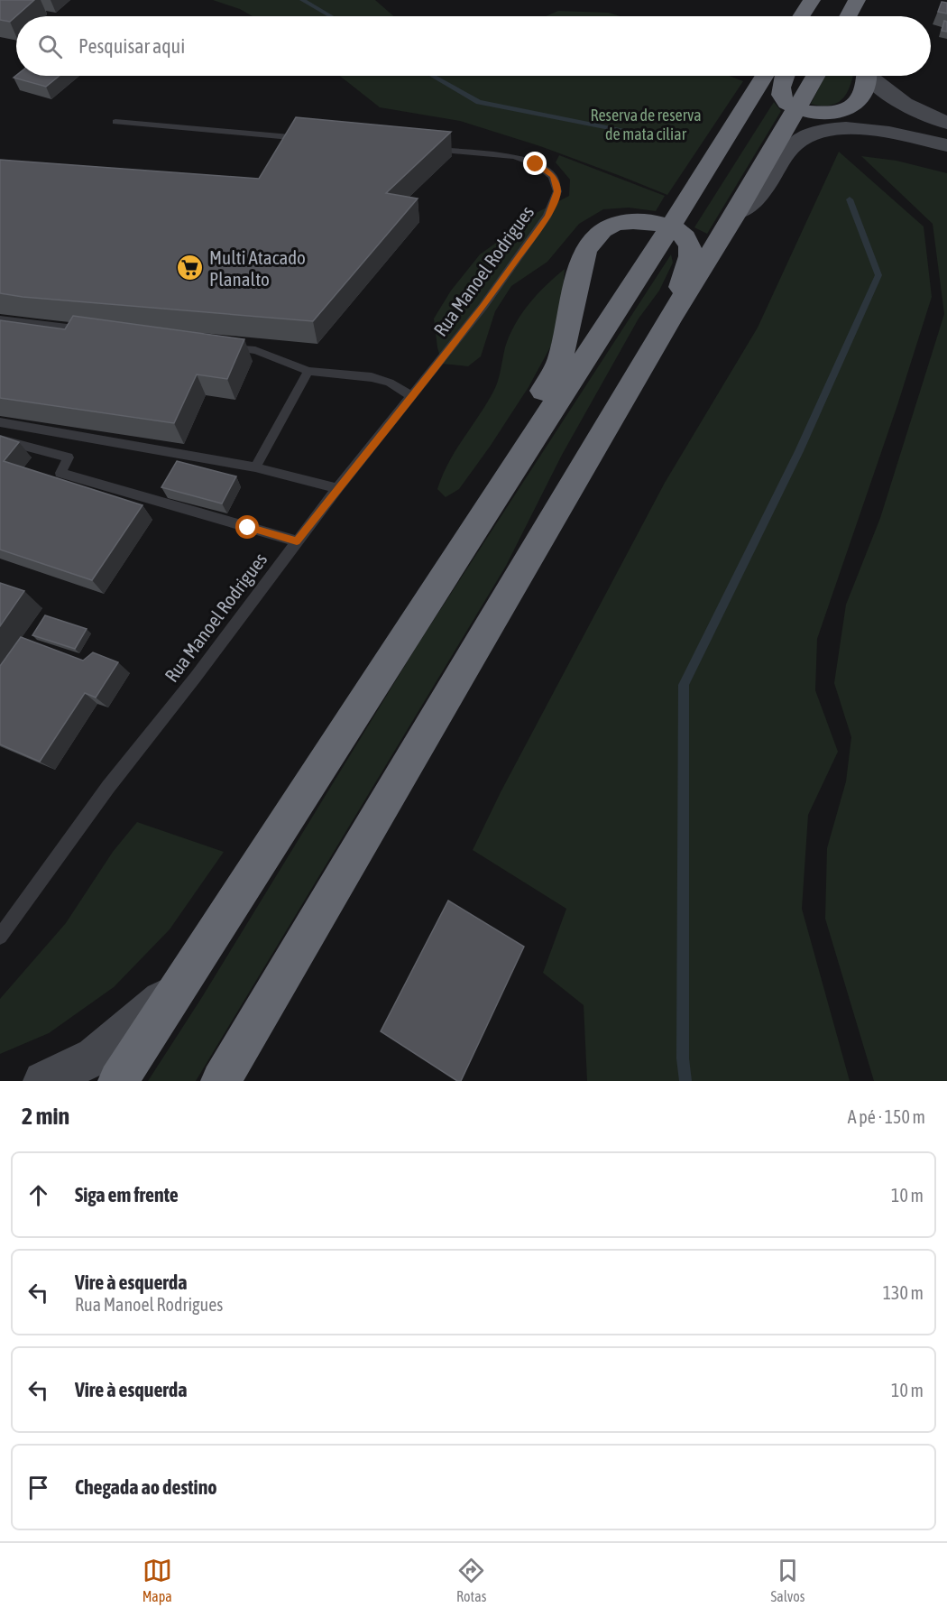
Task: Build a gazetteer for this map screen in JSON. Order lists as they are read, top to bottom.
{
  "streets": {
    "lane": ["Rua Manoel Rodrigues"]
  },
  "parks": ["Reserva de reserva de mata ciliar"],
  "places": {
    "supermarket": ["Multi Atacado Planalto"]
  },
  "page": {
    "search": "Pesquisar aqui",
    "heading": ["2 min", "A pé · 150 m"],
    "list": [
      ["Siga em frente", "10 m"],
      ["Vire à esquerda", "Rua Manoel Rodrigues", "130 m"],
      ["Vire à esquerda", "10 m"],
      "Chegada ao destino"
    ],
    "nav": ["Mapa", "Rotas", "Salvos"]
  }
}
